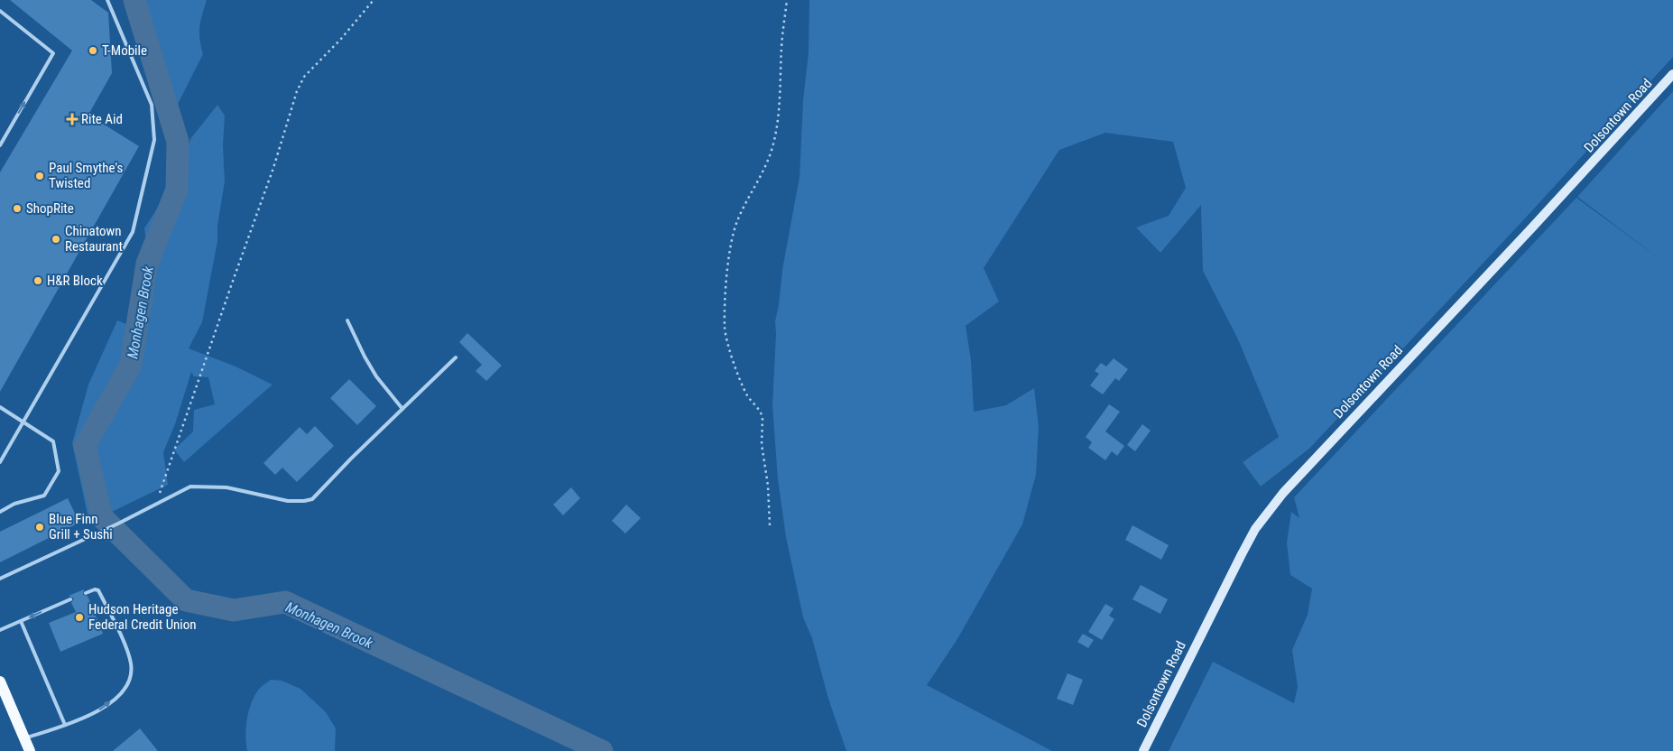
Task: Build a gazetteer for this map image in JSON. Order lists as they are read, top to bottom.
{
  "streets": {
    "street": ["Dolsontown Road"]
  },
  "water": ["Monhagen Brook"],
  "places": {
    "other": [
      "T-Mobile",
      "Paul Smythe's Twisted",
      "ShopRite",
      "Chinatown Restaurant",
      "H&R Block",
      "Blue Finn Grill + Sushi",
      "Hudson Heritage Federal Credit Union"
    ],
    "health": ["Rite Aid"]
  }
}
